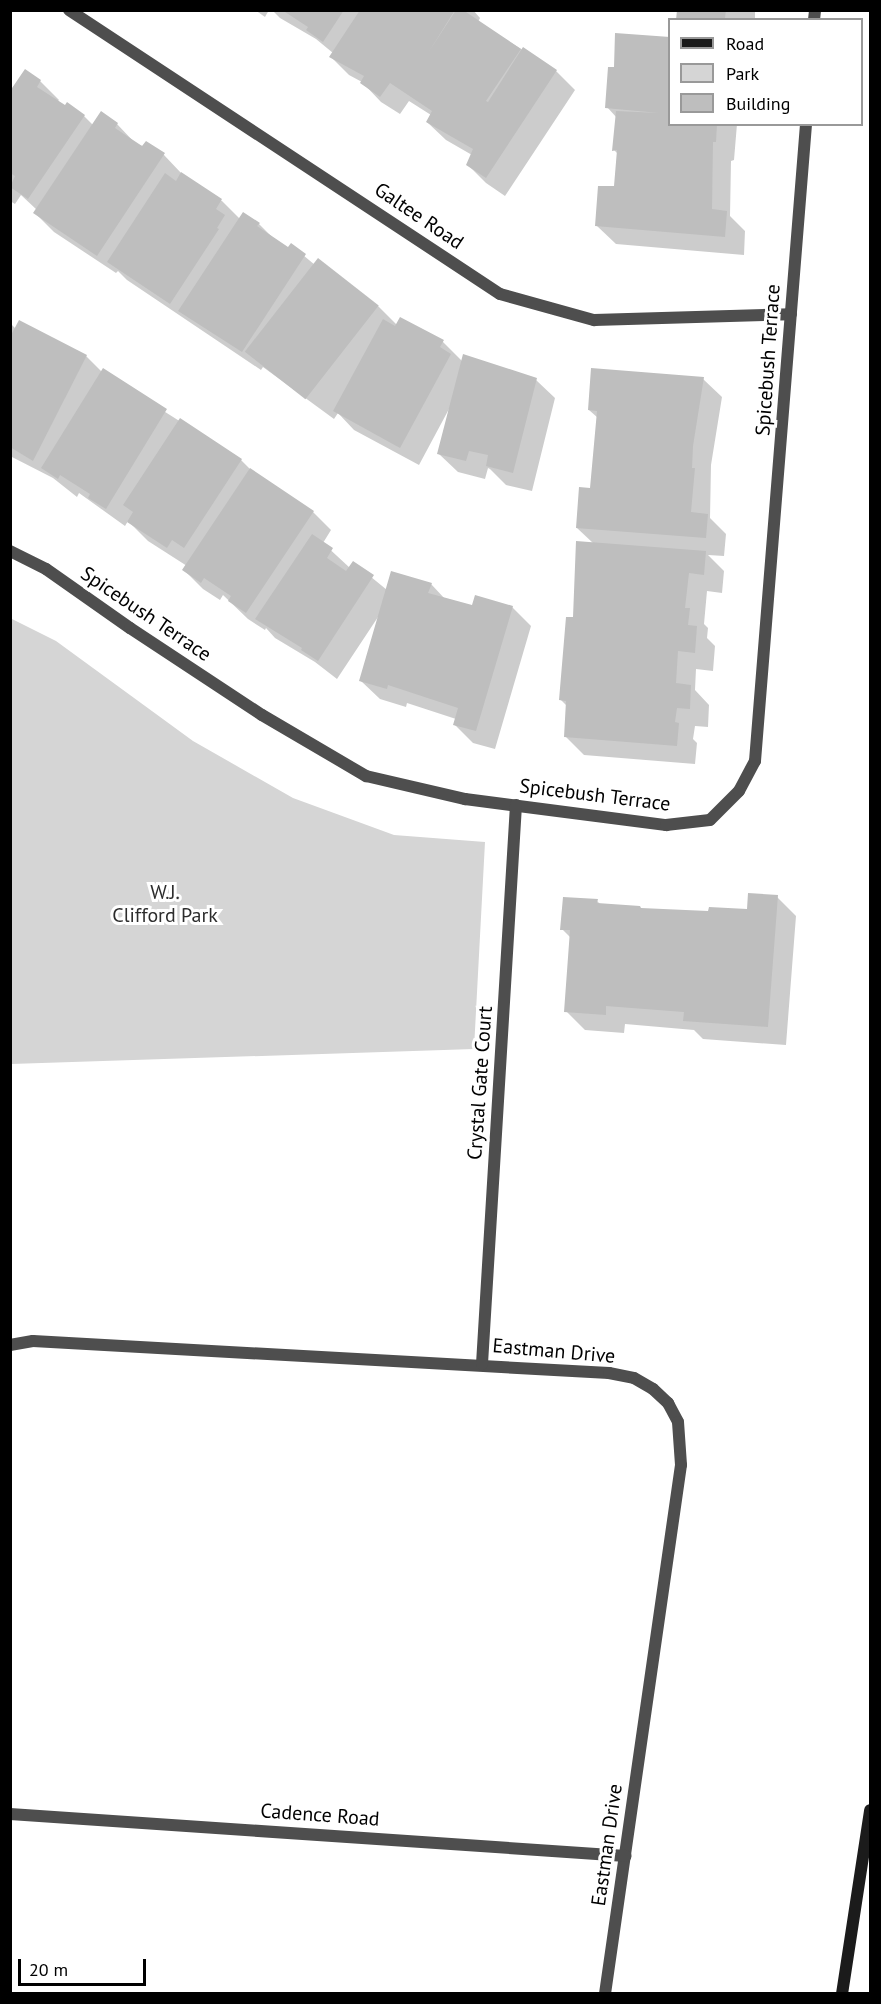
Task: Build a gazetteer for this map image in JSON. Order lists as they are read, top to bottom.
{
  "streets": {
    "street": [
      "Galtee Road",
      "Spicebush Terrace",
      "Crystal Gate Court",
      "Eastman Drive",
      "Cadence Road"
    ]
  },
  "crossings": [
    ["Galtee Road", "Spicebush Terrace"],
    ["Spicebush Terrace", "Crystal Gate Court"],
    ["Crystal Gate Court", "Eastman Drive"],
    ["Eastman Drive", "Cadence Road"]
  ],
  "parks": ["W.J. Clifford Park"],
  "legend": ["Road", "Park", "Building"],
  "scale_bar": "20 m"
}
